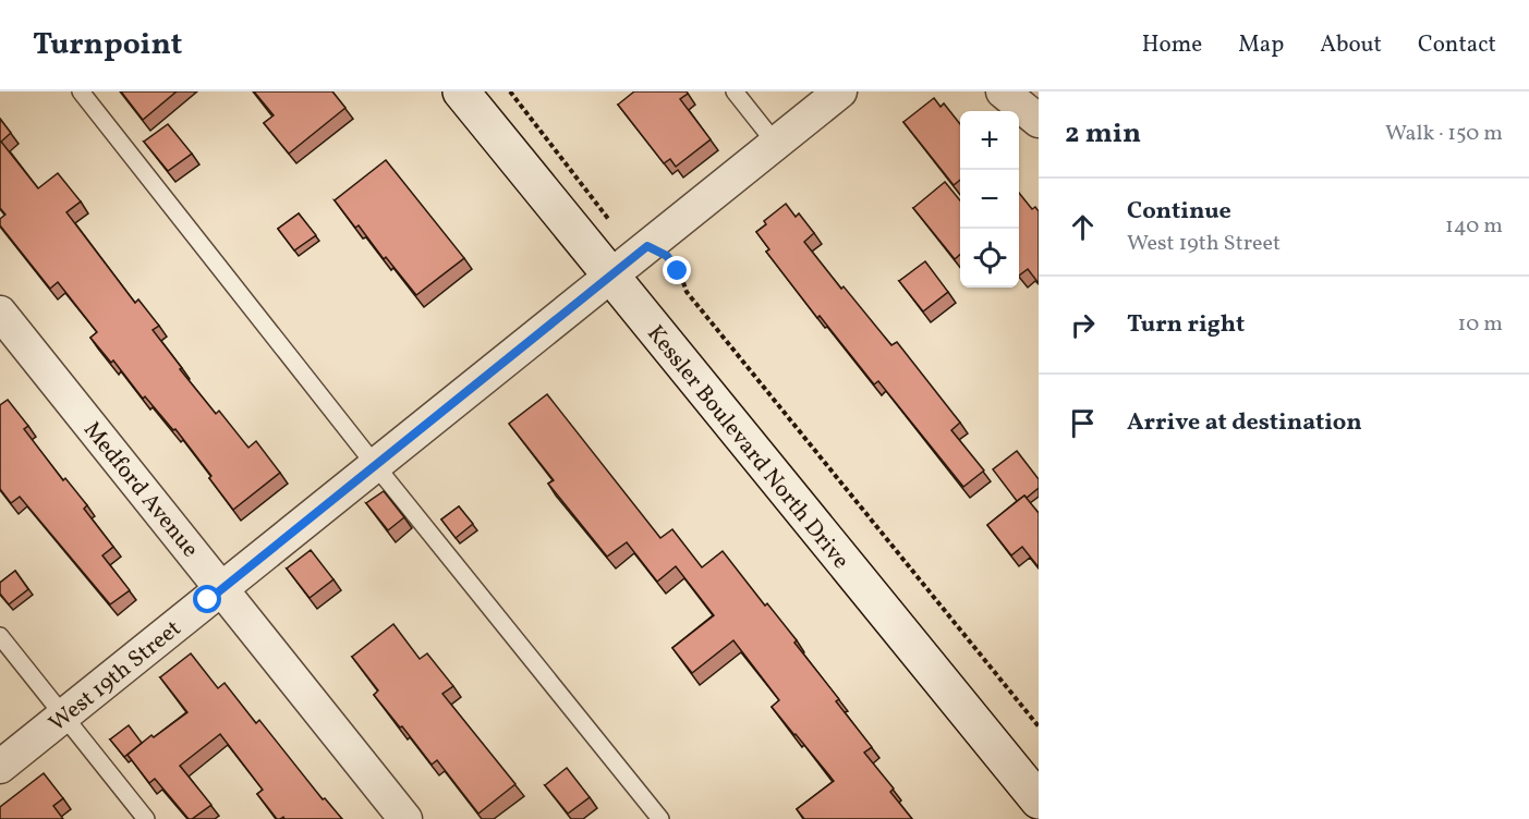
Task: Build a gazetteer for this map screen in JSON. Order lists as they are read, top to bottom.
{
  "streets": {
    "main road": ["Kessler Boulevard North Drive"],
    "street": ["Medford Avenue", "West 19th Street"]
  },
  "crossings": [
    ["Kessler Boulevard North Drive", "West 19th Street"],
    ["Medford Avenue", "West 19th Street"]
  ],
  "page": {
    "header": "Turnpoint",
    "nav": [
      "Home",
      "Map",
      "About",
      "Contact"
    ],
    "heading": ["2 min", "Walk · 150 m"],
    "map_buttons": ["+", "−"],
    "list": [
      ["Continue", "West 19th Street", "140 m"],
      ["Turn right", "10 m"],
      "Arrive at destination"
    ]
  }
}
